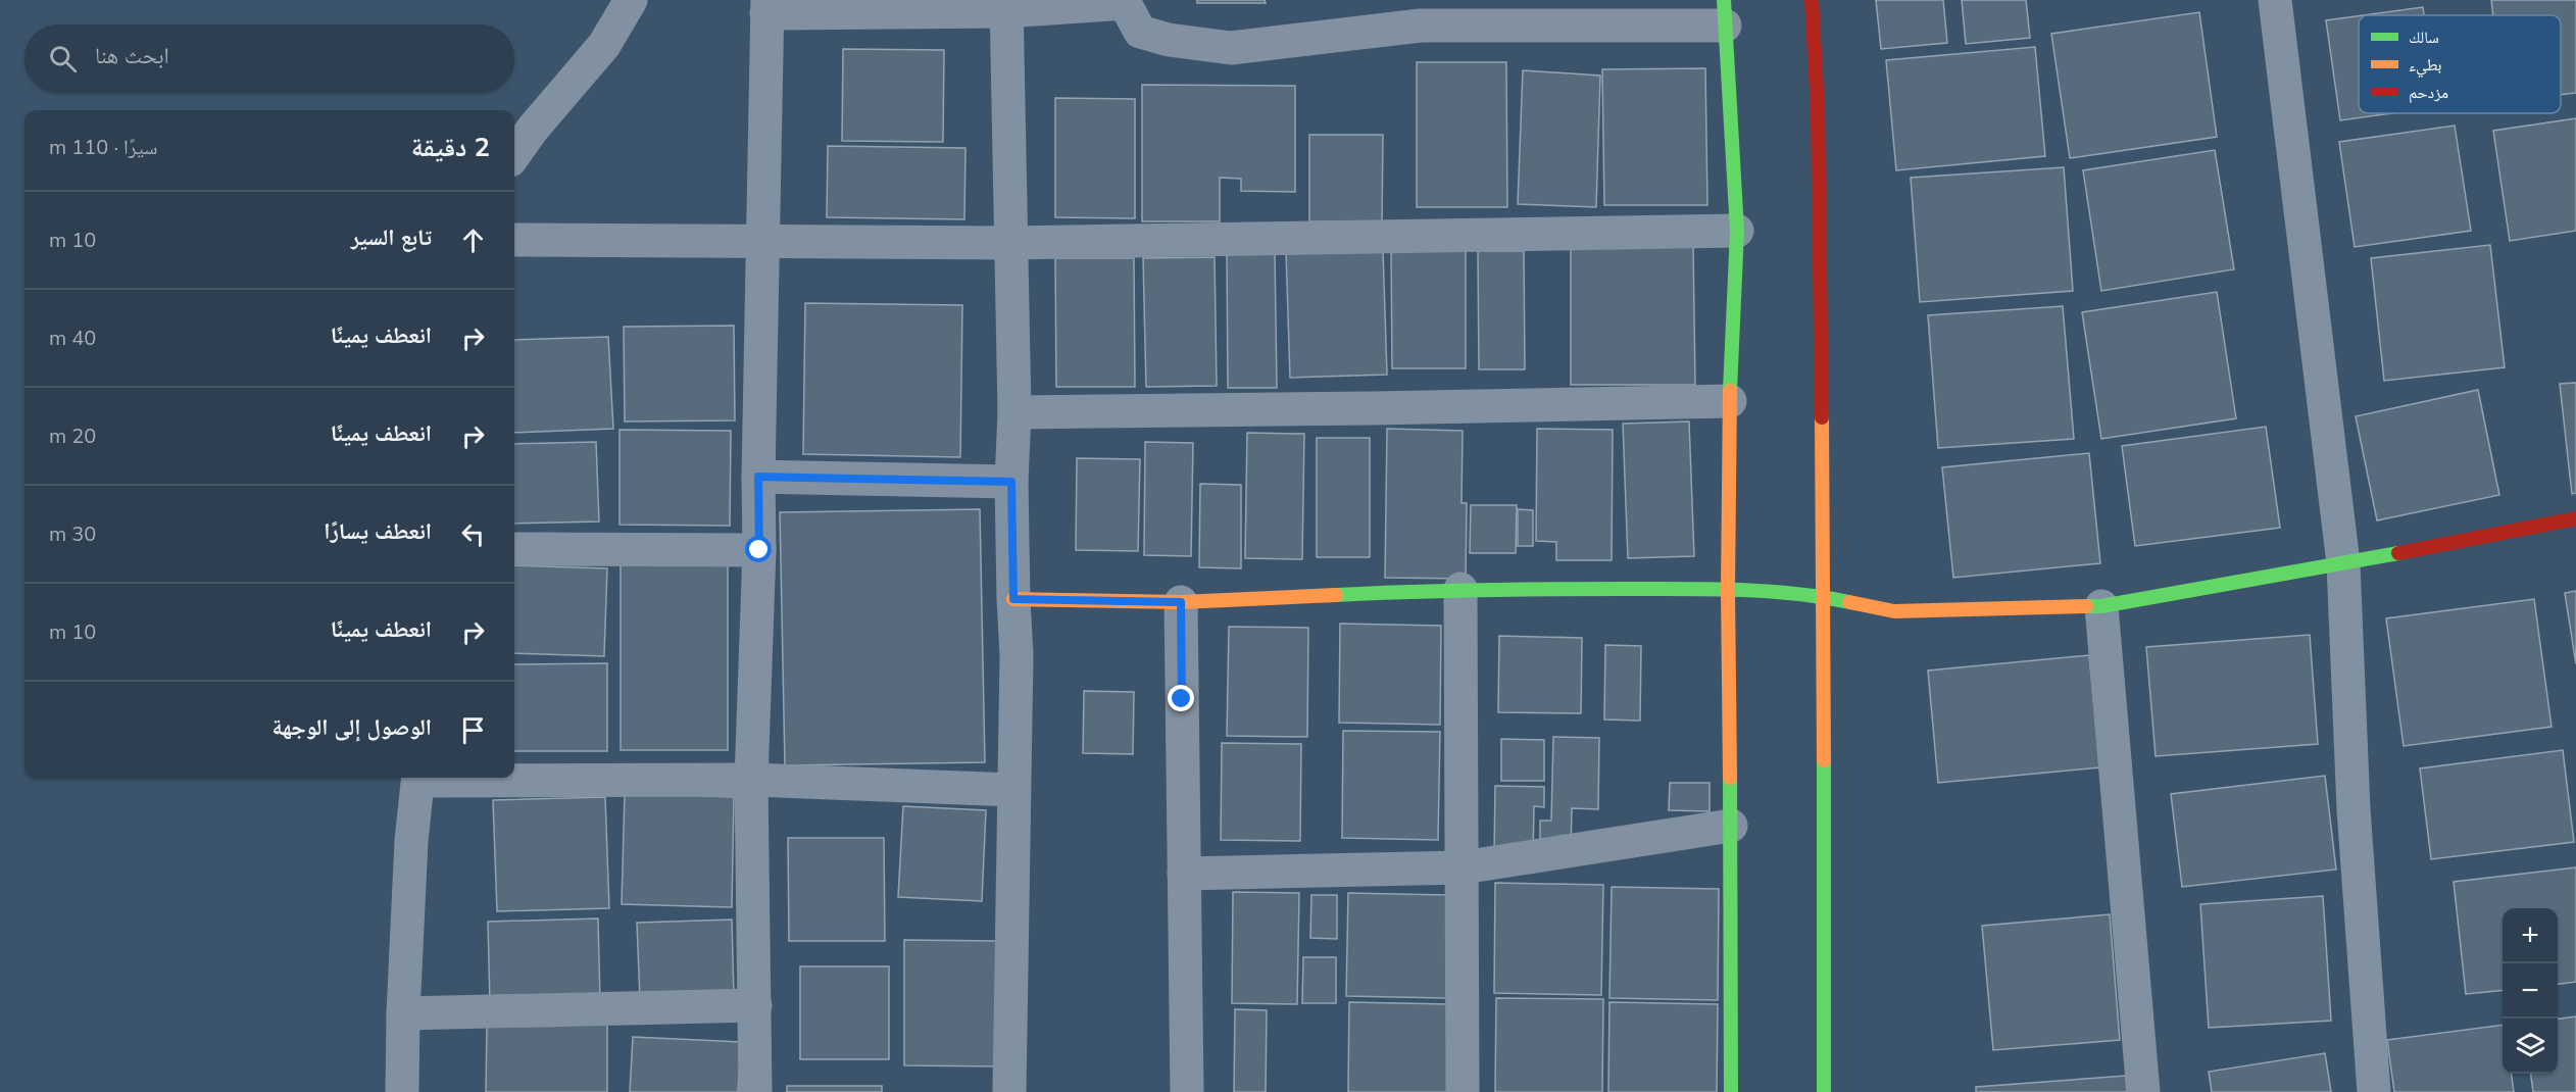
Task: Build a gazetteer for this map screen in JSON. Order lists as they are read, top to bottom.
{
  "legend": ["سالك", "بطيء", "مزدحم"],
  "page": {
    "search": "ابحث هنا",
    "heading": ["2 دقيقة", "سيرًا · 110 m"],
    "list": [
      ["تابع السير", "10 m"],
      ["انعطف يمينًا", "40 m"],
      ["انعطف يمينًا", "20 m"],
      ["انعطف يسارًا", "30 m"],
      ["انعطف يمينًا", "10 m"],
      "الوصول إلى الوجهة"
    ],
    "map_buttons": ["+", "−"]
  }
}
